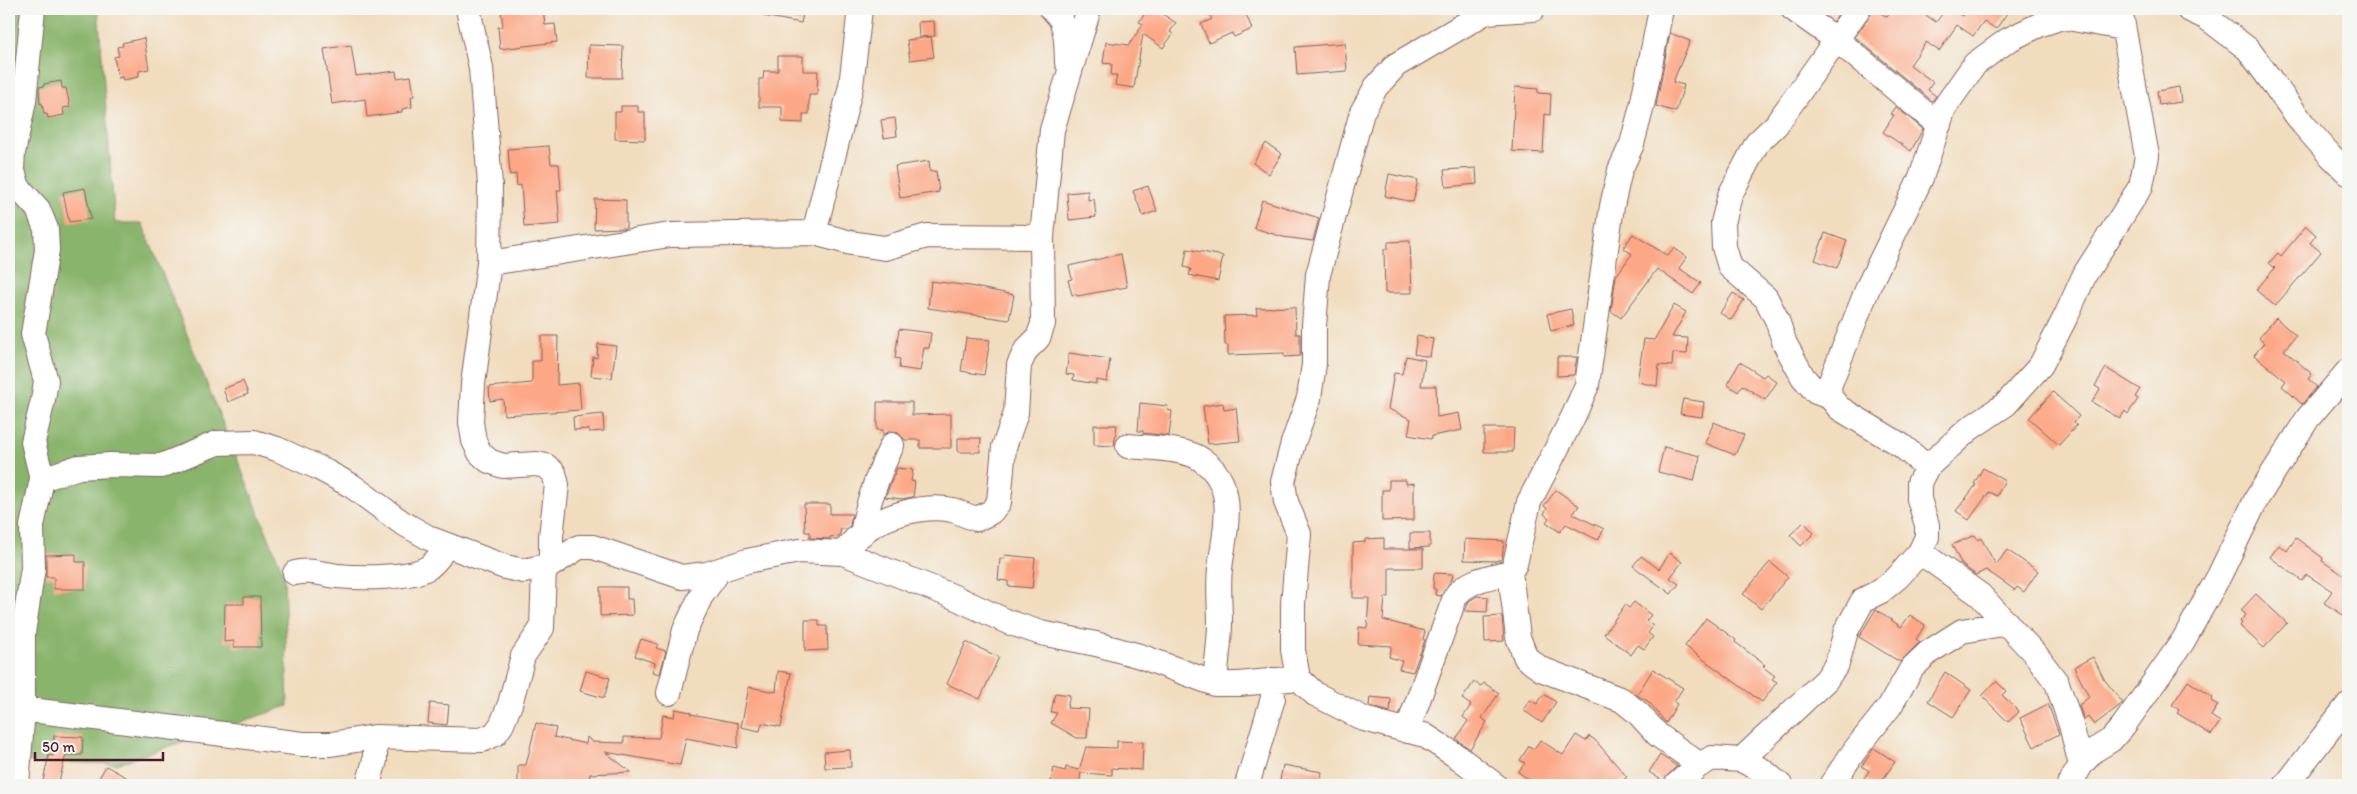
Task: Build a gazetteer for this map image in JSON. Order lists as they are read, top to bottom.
{
  "scale_bar": "50 m"
}
